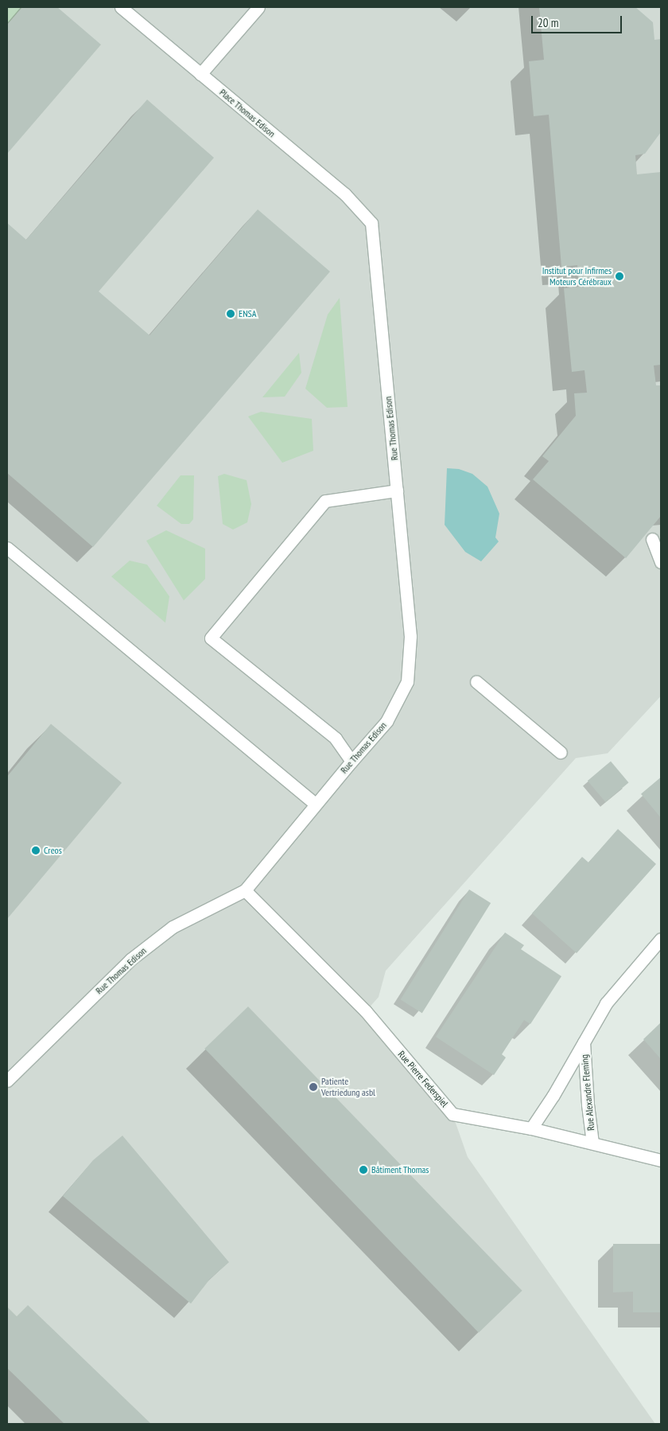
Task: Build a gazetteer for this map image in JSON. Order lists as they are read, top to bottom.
{
  "streets": {
    "street": [
      "Place Thomas Edison",
      "Rue Thomas Edison",
      "Rue Pierre Federspiel",
      "Rue Alexandre Fleming"
    ]
  },
  "crossings": [
    ["Place Thomas Edison", "Rue Thomas Edison"],
    ["Rue Thomas Edison", "Rue Pierre Federspiel"],
    ["Rue Pierre Federspiel", "Rue Alexandre Fleming"]
  ],
  "places": [
    "Institut pour Infirmes Moteurs Cérébraux",
    "ENSA",
    "Creos",
    "Patiente Vertriedung asbl",
    "Bâtiment Thomas"
  ],
  "scale_bar": "20 m"
}
